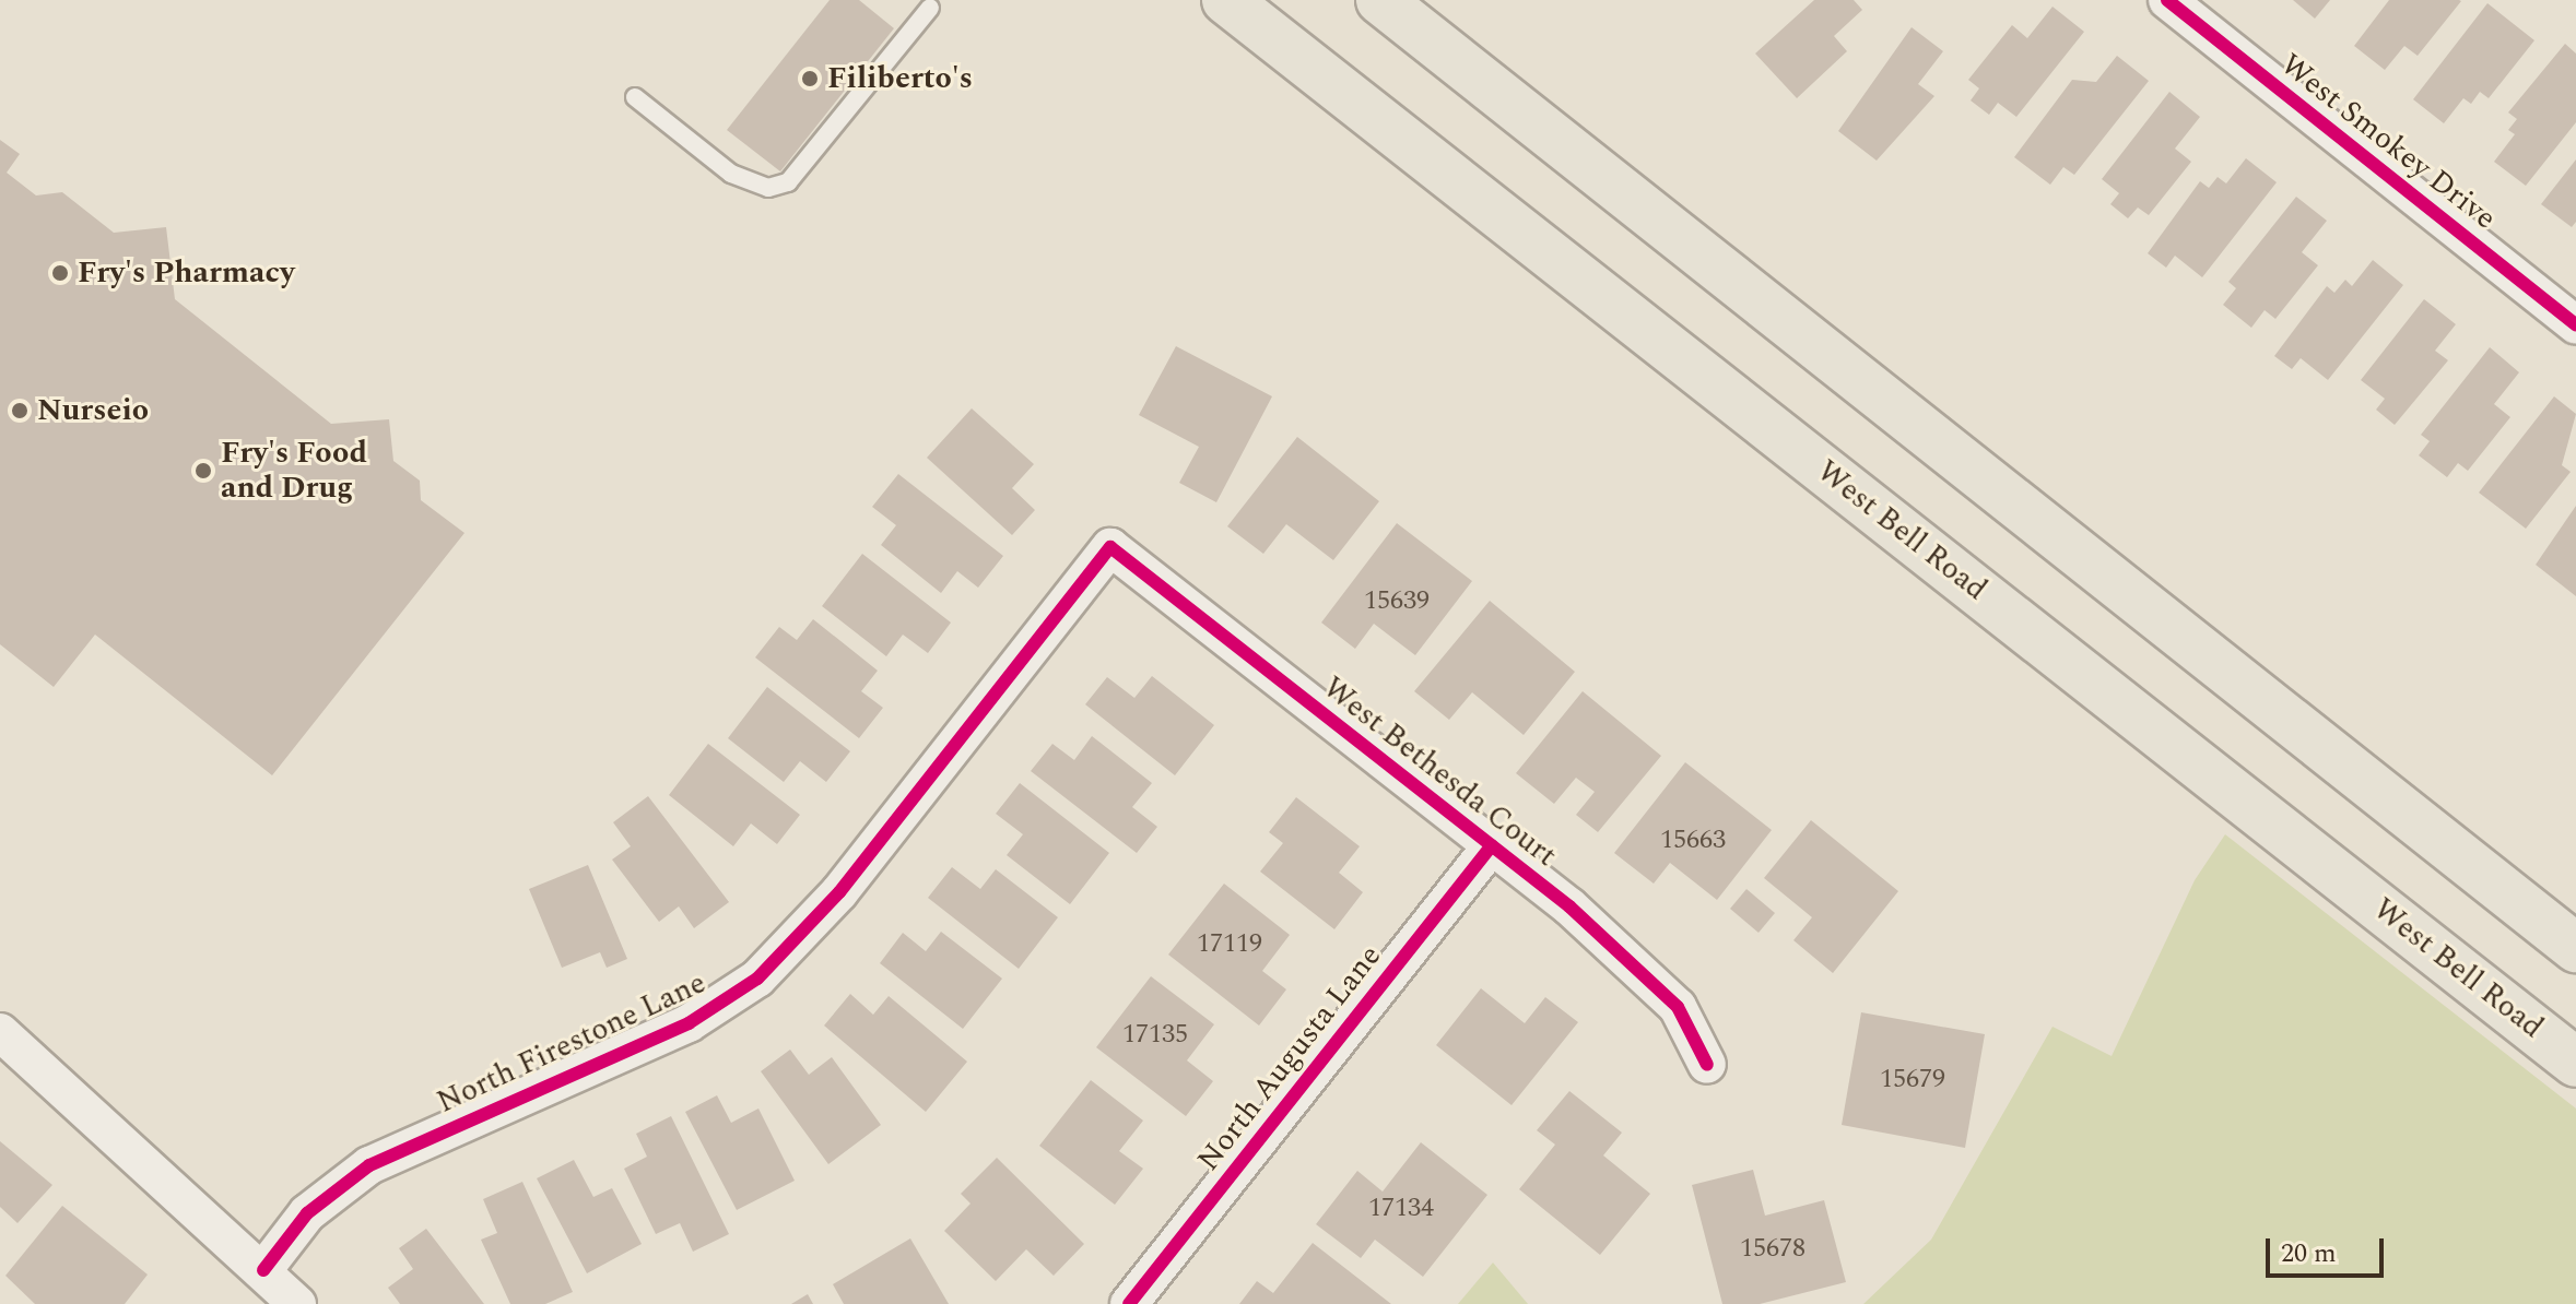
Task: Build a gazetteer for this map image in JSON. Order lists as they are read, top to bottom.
{
  "streets": {
    "main road": ["West Bell Road"],
    "street": [
      "West Smokey Drive",
      "West Bethesda Court",
      "North Firestone Lane",
      "North Augusta Lane"
    ]
  },
  "crossings": [
    ["West Bethesda Court", "North Firestone Lane"],
    ["West Bethesda Court", "North Augusta Lane"]
  ],
  "places": [
    "Filiberto's",
    "Fry's Pharmacy",
    "Nurseio",
    "Fry's Food and Drug"
  ],
  "house_numbers": [
    "15639",
    "15663",
    "17119",
    "17135",
    "15679",
    "17134",
    "15678"
  ],
  "scale_bar": "20 m"
}
